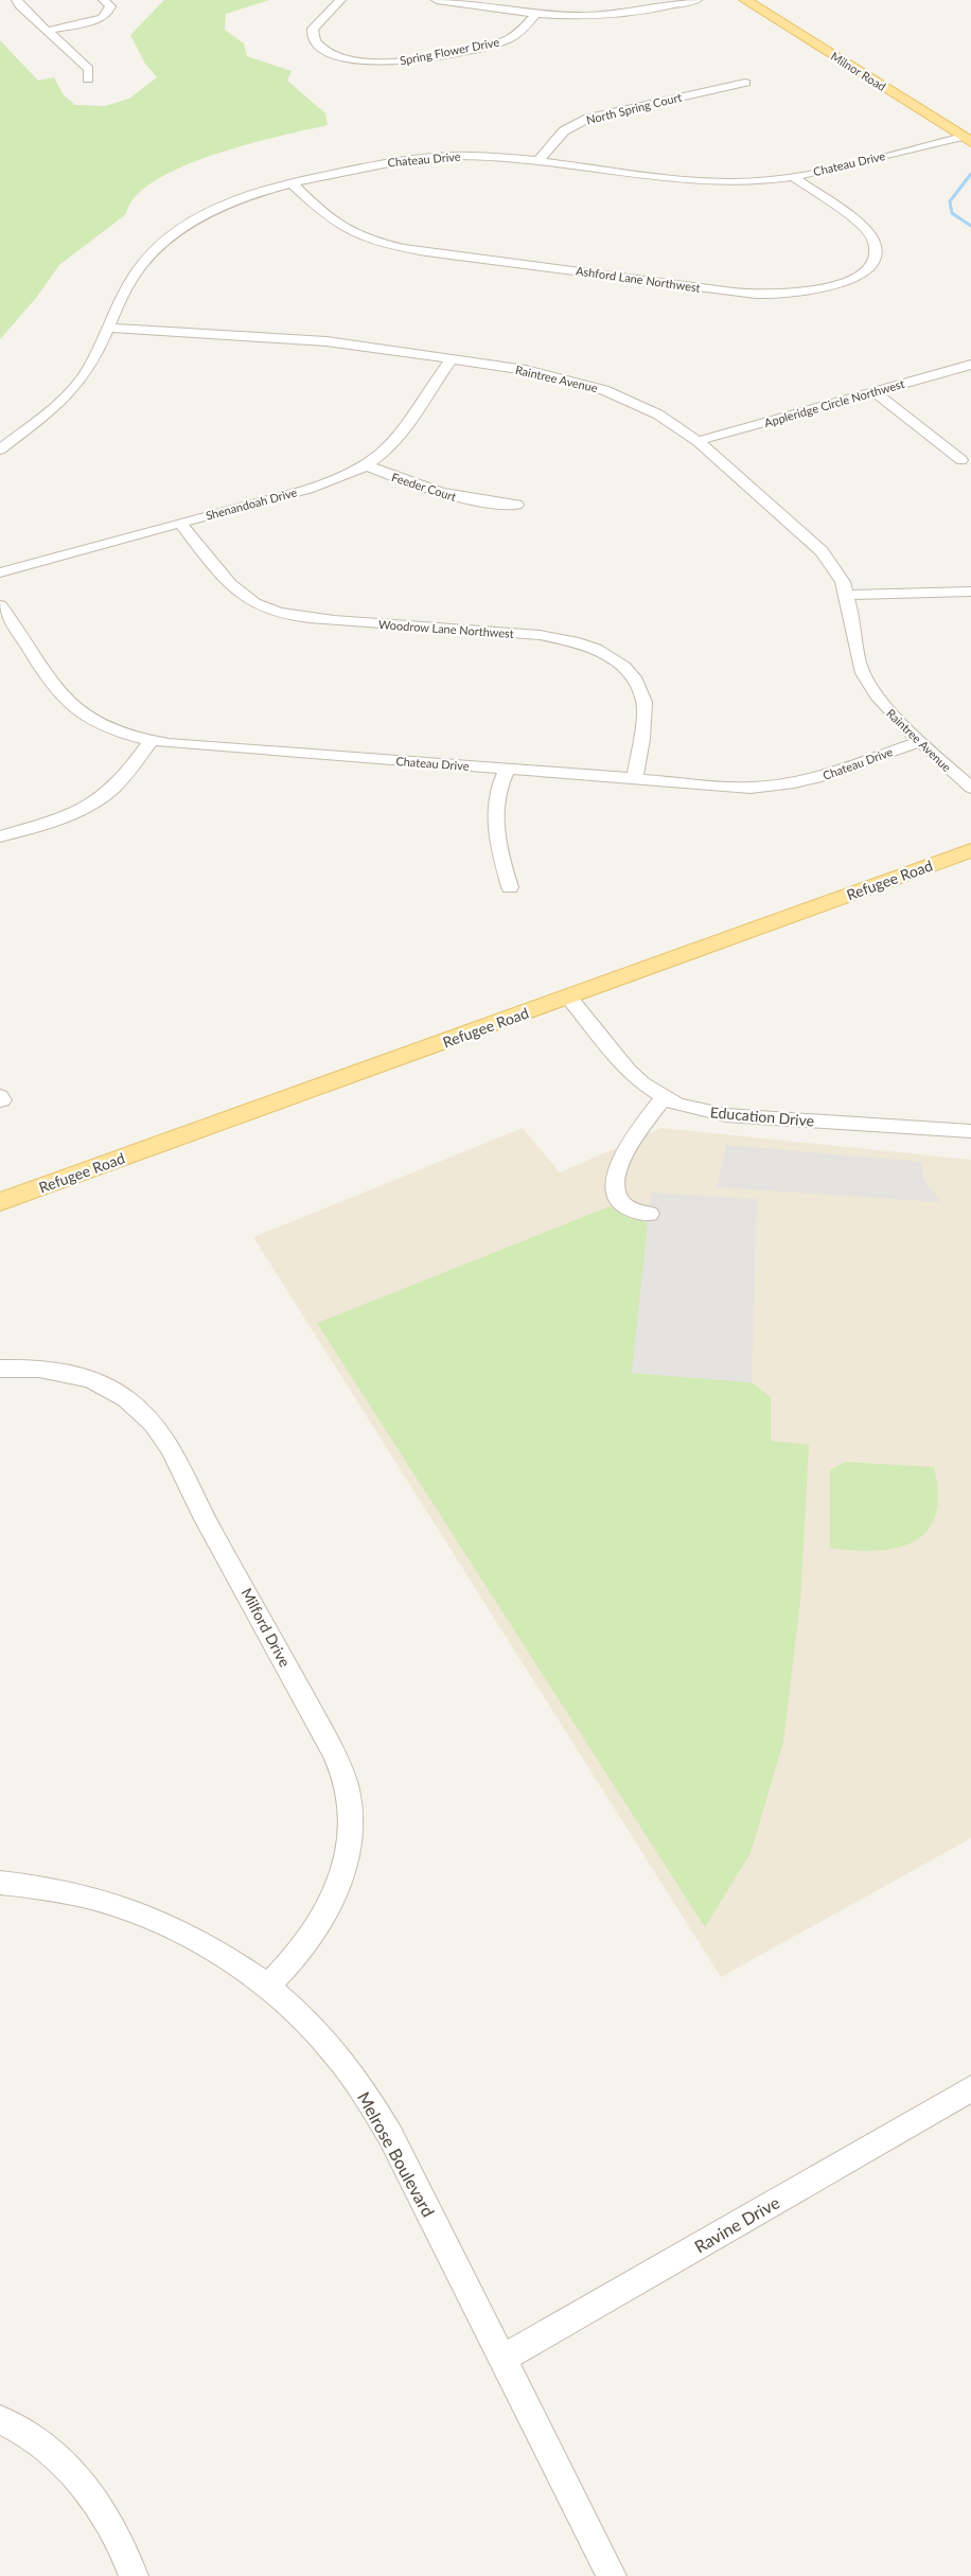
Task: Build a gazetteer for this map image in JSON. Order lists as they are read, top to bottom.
{
  "streets": {
    "main road": ["Milnor Road", "Refugee Road"],
    "street": [
      "Spring Flower Drive",
      "North Spring Court",
      "Chateau Drive",
      "Ashford Lane Northwest",
      "Raintree Avenue",
      "Appleridge Circle Northwest",
      "Feeder Court",
      "Shenandoah Drive",
      "Woodrow Lane Northwest",
      "Education Drive",
      "Milford Drive",
      "Melrose Boulevard",
      "Ravine Drive"
    ]
  },
  "crossings": [
    ["Milnor Road", "Chateau Drive"],
    ["North Spring Court", "Chateau Drive"],
    ["Chateau Drive", "Ashford Lane Northwest"],
    ["Chateau Drive", "Raintree Avenue"],
    ["Chateau Drive", "Woodrow Lane Northwest"],
    ["Raintree Avenue", "Appleridge Circle Northwest"],
    ["Raintree Avenue", "Shenandoah Drive"],
    ["Feeder Court", "Shenandoah Drive"],
    ["Shenandoah Drive", "Woodrow Lane Northwest"],
    ["Refugee Road", "Education Drive"],
    ["Milford Drive", "Melrose Boulevard"],
    ["Melrose Boulevard", "Ravine Drive"]
  ]
}
